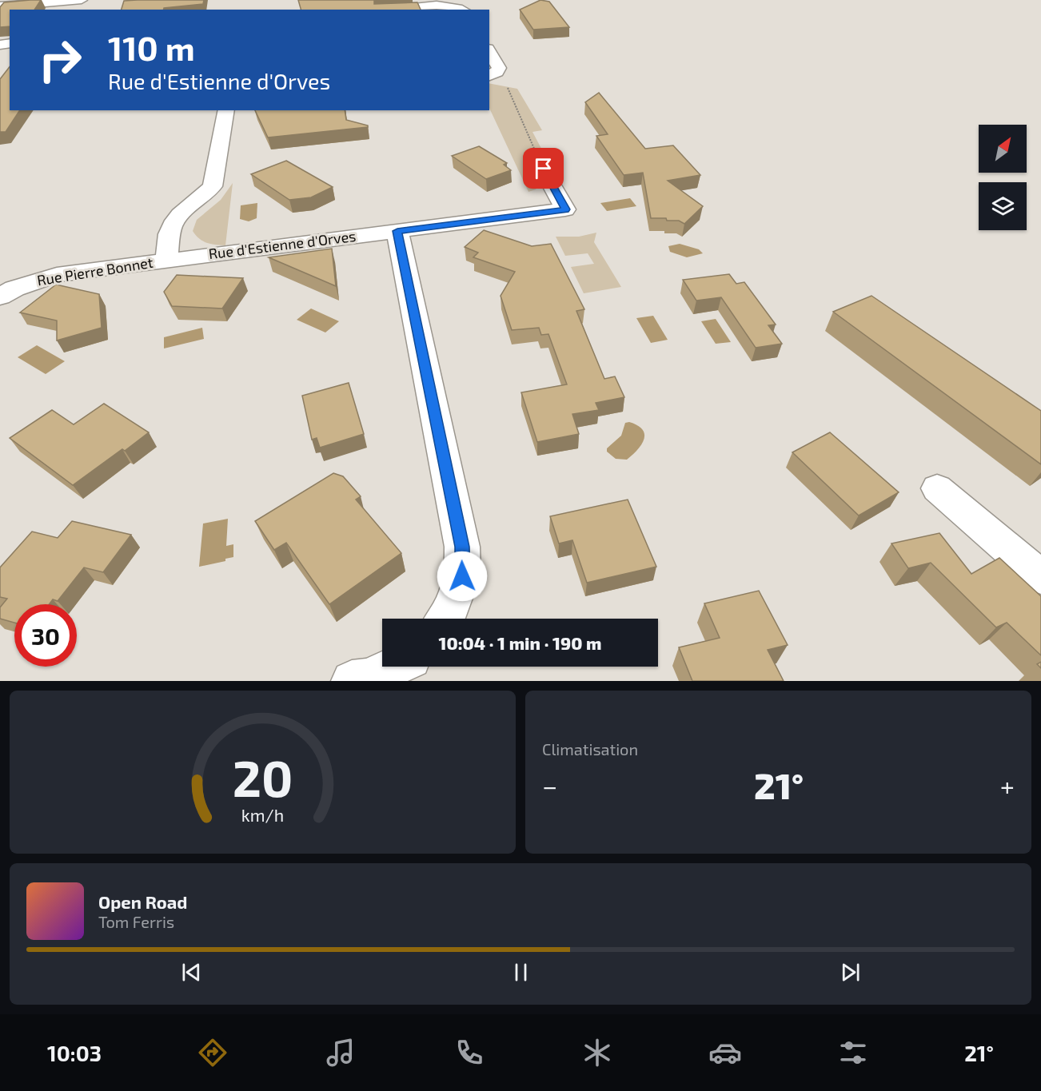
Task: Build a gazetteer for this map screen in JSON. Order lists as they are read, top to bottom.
{
  "streets": {
    "street": ["Rue d'Estienne d'Orves", "Rue Pierre Bonnet"]
  },
  "crossings": [
    ["Rue d'Estienne d'Orves", "Rue Pierre Bonnet"]
  ],
  "north": "top right",
  "page": {
    "turn": ["110 m", "Rue d'Estienne d'Orves"],
    "limit": "30",
    "trip": "10:04 · 1 min · 190 m",
    "tile": "Climatisation",
    "heat": ["−", "21°", "+"],
    "song": ["Open Road", "Tom Ferris"],
    "tabs": ["10:03", "21°"],
    "gauge": ["20", "km/h"]
  }
}
